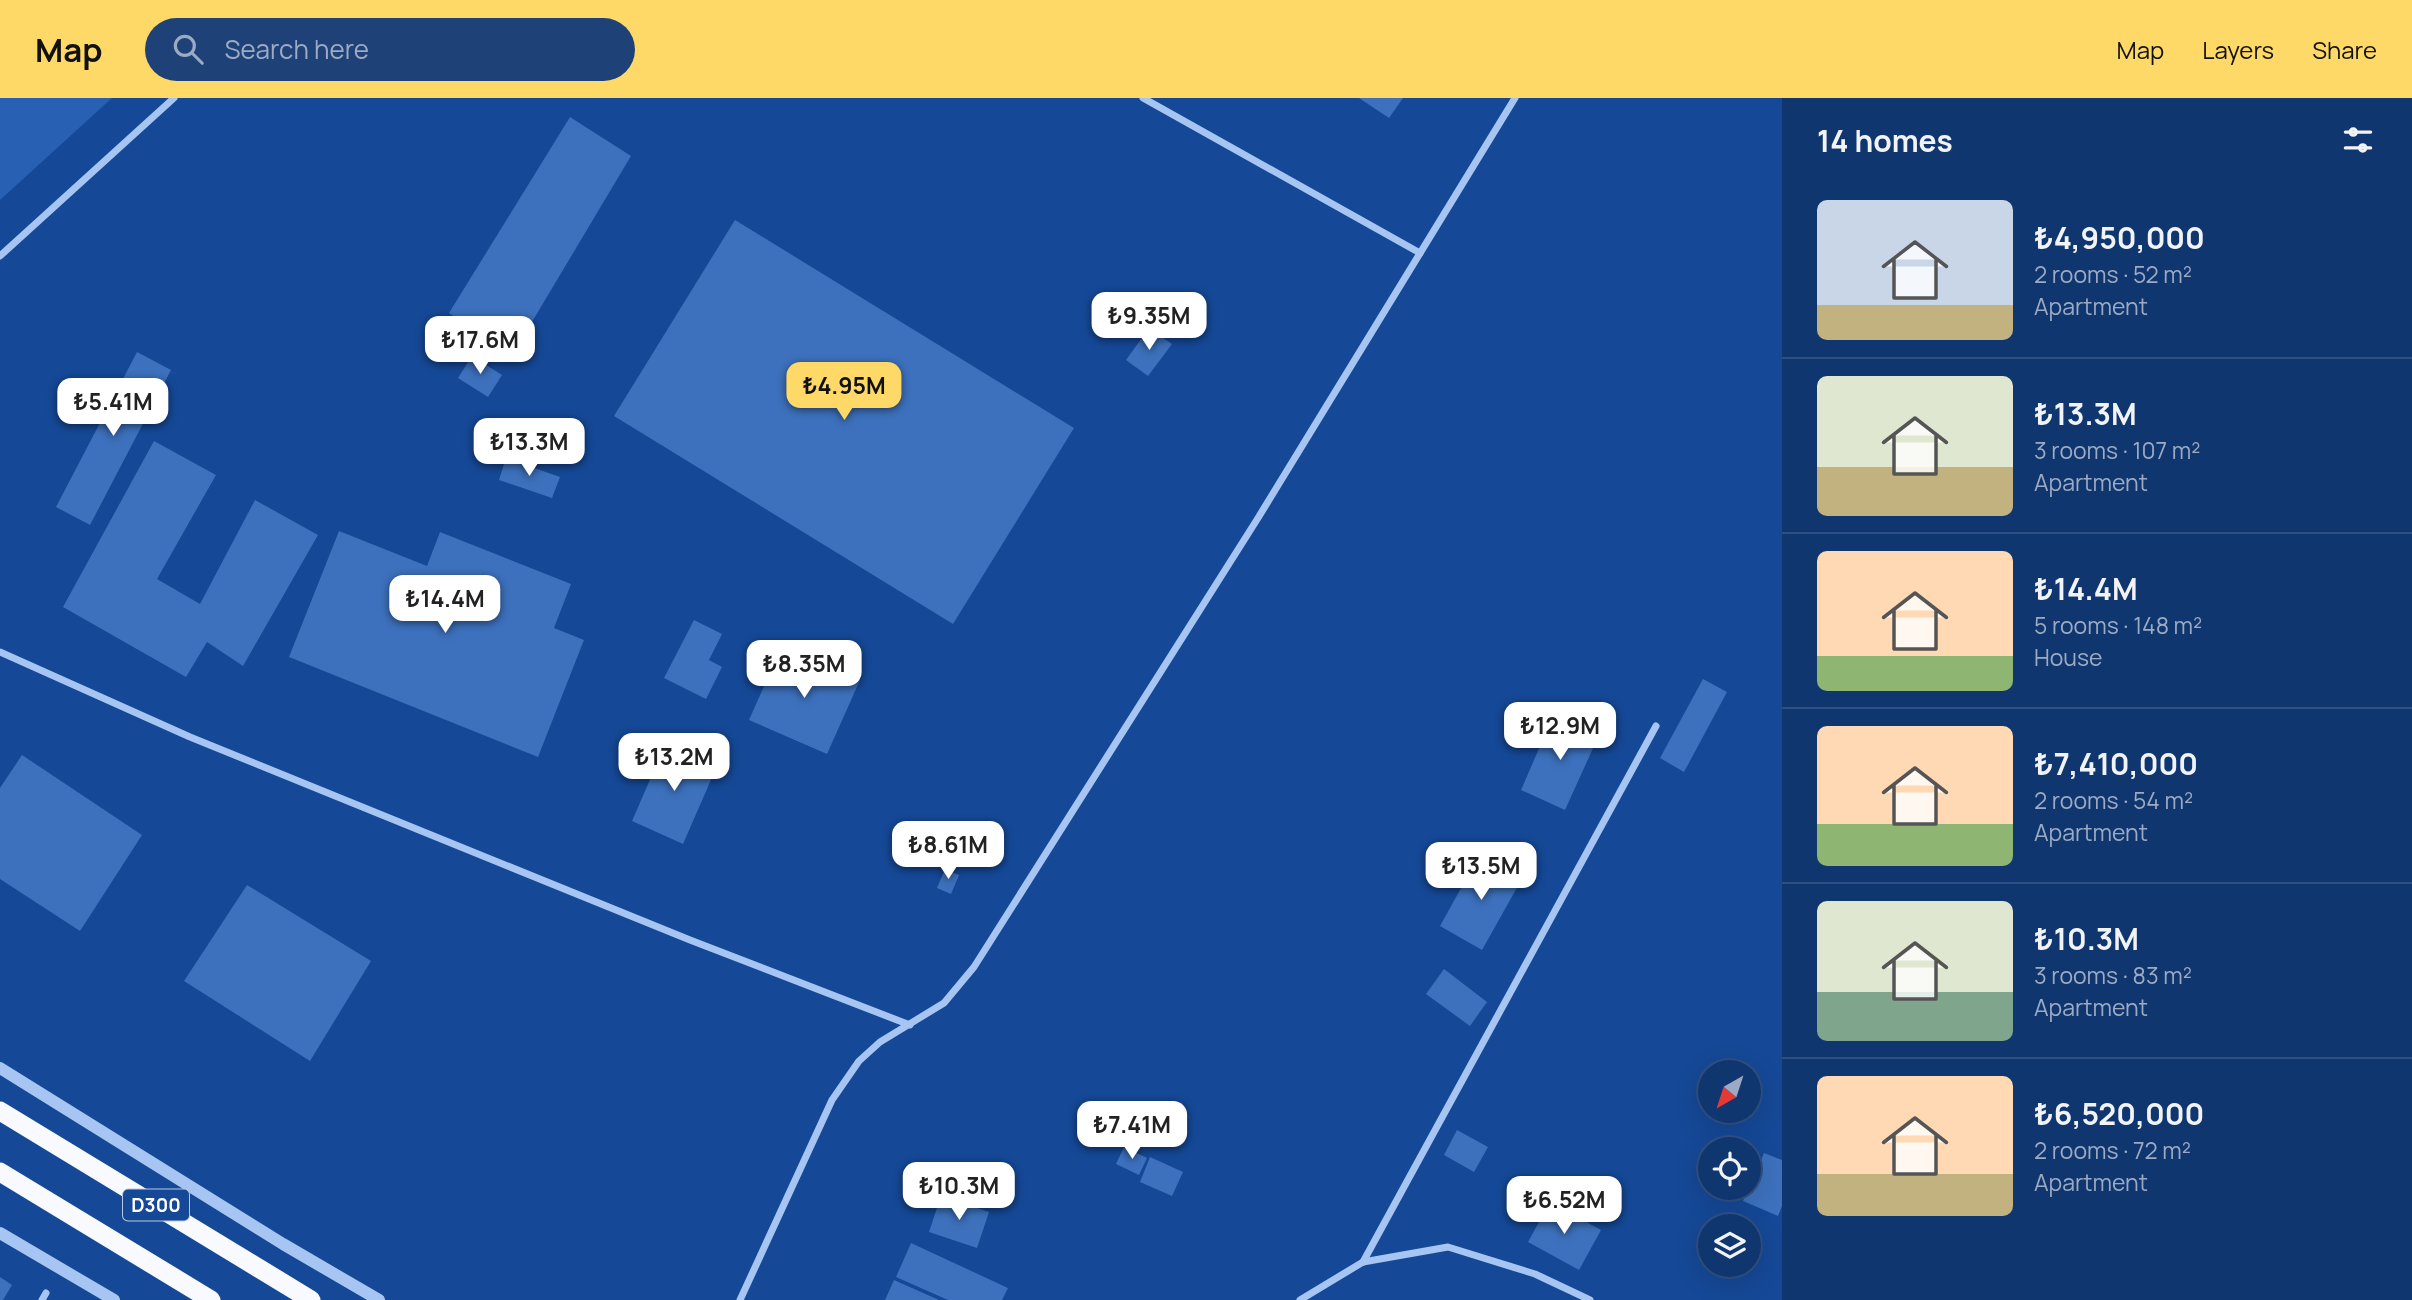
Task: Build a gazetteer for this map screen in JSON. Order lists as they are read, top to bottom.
{
  "streets": {
    "highway": ["D300"]
  },
  "north": "bottom left",
  "page": {
    "header": "Map",
    "search": "Search here",
    "nav": ["Map", "Layers", "Share"],
    "heading": "14 homes",
    "list": [
      {
        "name": "₺4,950,000",
        "note": "2 rooms · 52 m² · Apartment"
      },
      {
        "name": "₺13.3M",
        "note": "3 rooms · 107 m² · Apartment"
      },
      {
        "name": "₺14.4M",
        "note": "5 rooms · 148 m² · House"
      },
      {
        "name": "₺7,410,000",
        "note": "2 rooms · 54 m² · Apartment"
      },
      {
        "name": "₺10.3M",
        "note": "3 rooms · 83 m² · Apartment"
      },
      {
        "name": "₺6,520,000",
        "note": "2 rooms · 72 m² · Apartment"
      }
    ],
    "price": [
      "₺9.35M",
      "₺17.6M",
      "₺4.95M",
      "₺5.41M",
      "₺13.3M",
      "₺14.4M",
      "₺8.35M",
      "₺12.9M",
      "₺13.2M",
      "₺8.61M",
      "₺13.5M",
      "₺7.41M",
      "₺10.3M",
      "₺6.52M"
    ]
  }
}
